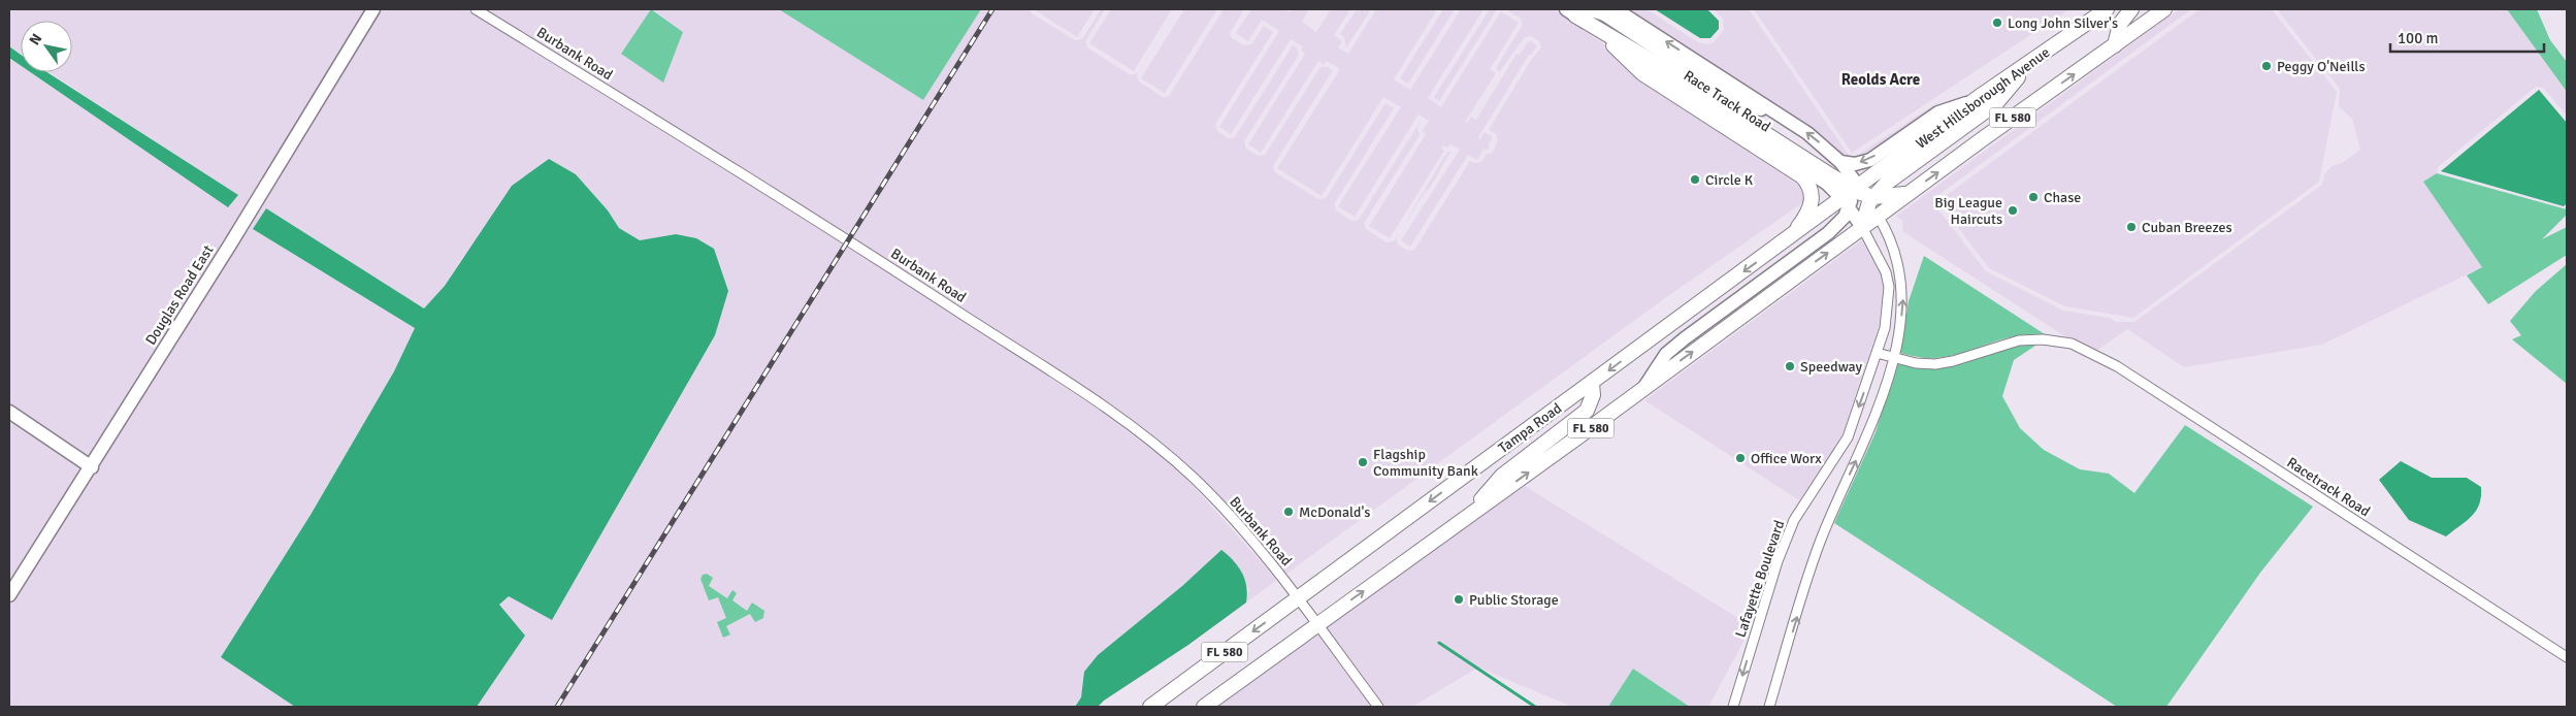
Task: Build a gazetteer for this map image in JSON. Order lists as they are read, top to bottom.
{
  "streets": {
    "main road": [
      "West Hillsborough Avenue",
      "Race Track Road",
      "FL 580",
      "Douglas Road East",
      "Tampa Road"
    ],
    "street": ["Burbank Road", "Racetrack Road", "Lafayette Boulevard"]
  },
  "crossings": [
    ["Burbank Road", "FL 580"],
    ["Burbank Road", "Tampa Road"],
    ["West Hillsborough Avenue", "Race Track Road"],
    ["West Hillsborough Avenue", "Tampa Road"],
    ["Race Track Road", "FL 580"],
    ["Race Track Road", "Tampa Road"],
    ["Race Track Road", "Lafayette Boulevard"],
    ["FL 580", "Lafayette Boulevard"]
  ],
  "districts": ["Reolds Acre"],
  "places": [
    "Long John Silver's",
    "Peggy O'Neills",
    "Circle K",
    "Chase",
    "Big League Haircuts",
    "Cuban Breezes",
    "Speedway",
    "Office Worx",
    "Flagship Community Bank",
    "McDonald's",
    "Public Storage"
  ],
  "scale_bar": "100 m",
  "north": "top left"
}
